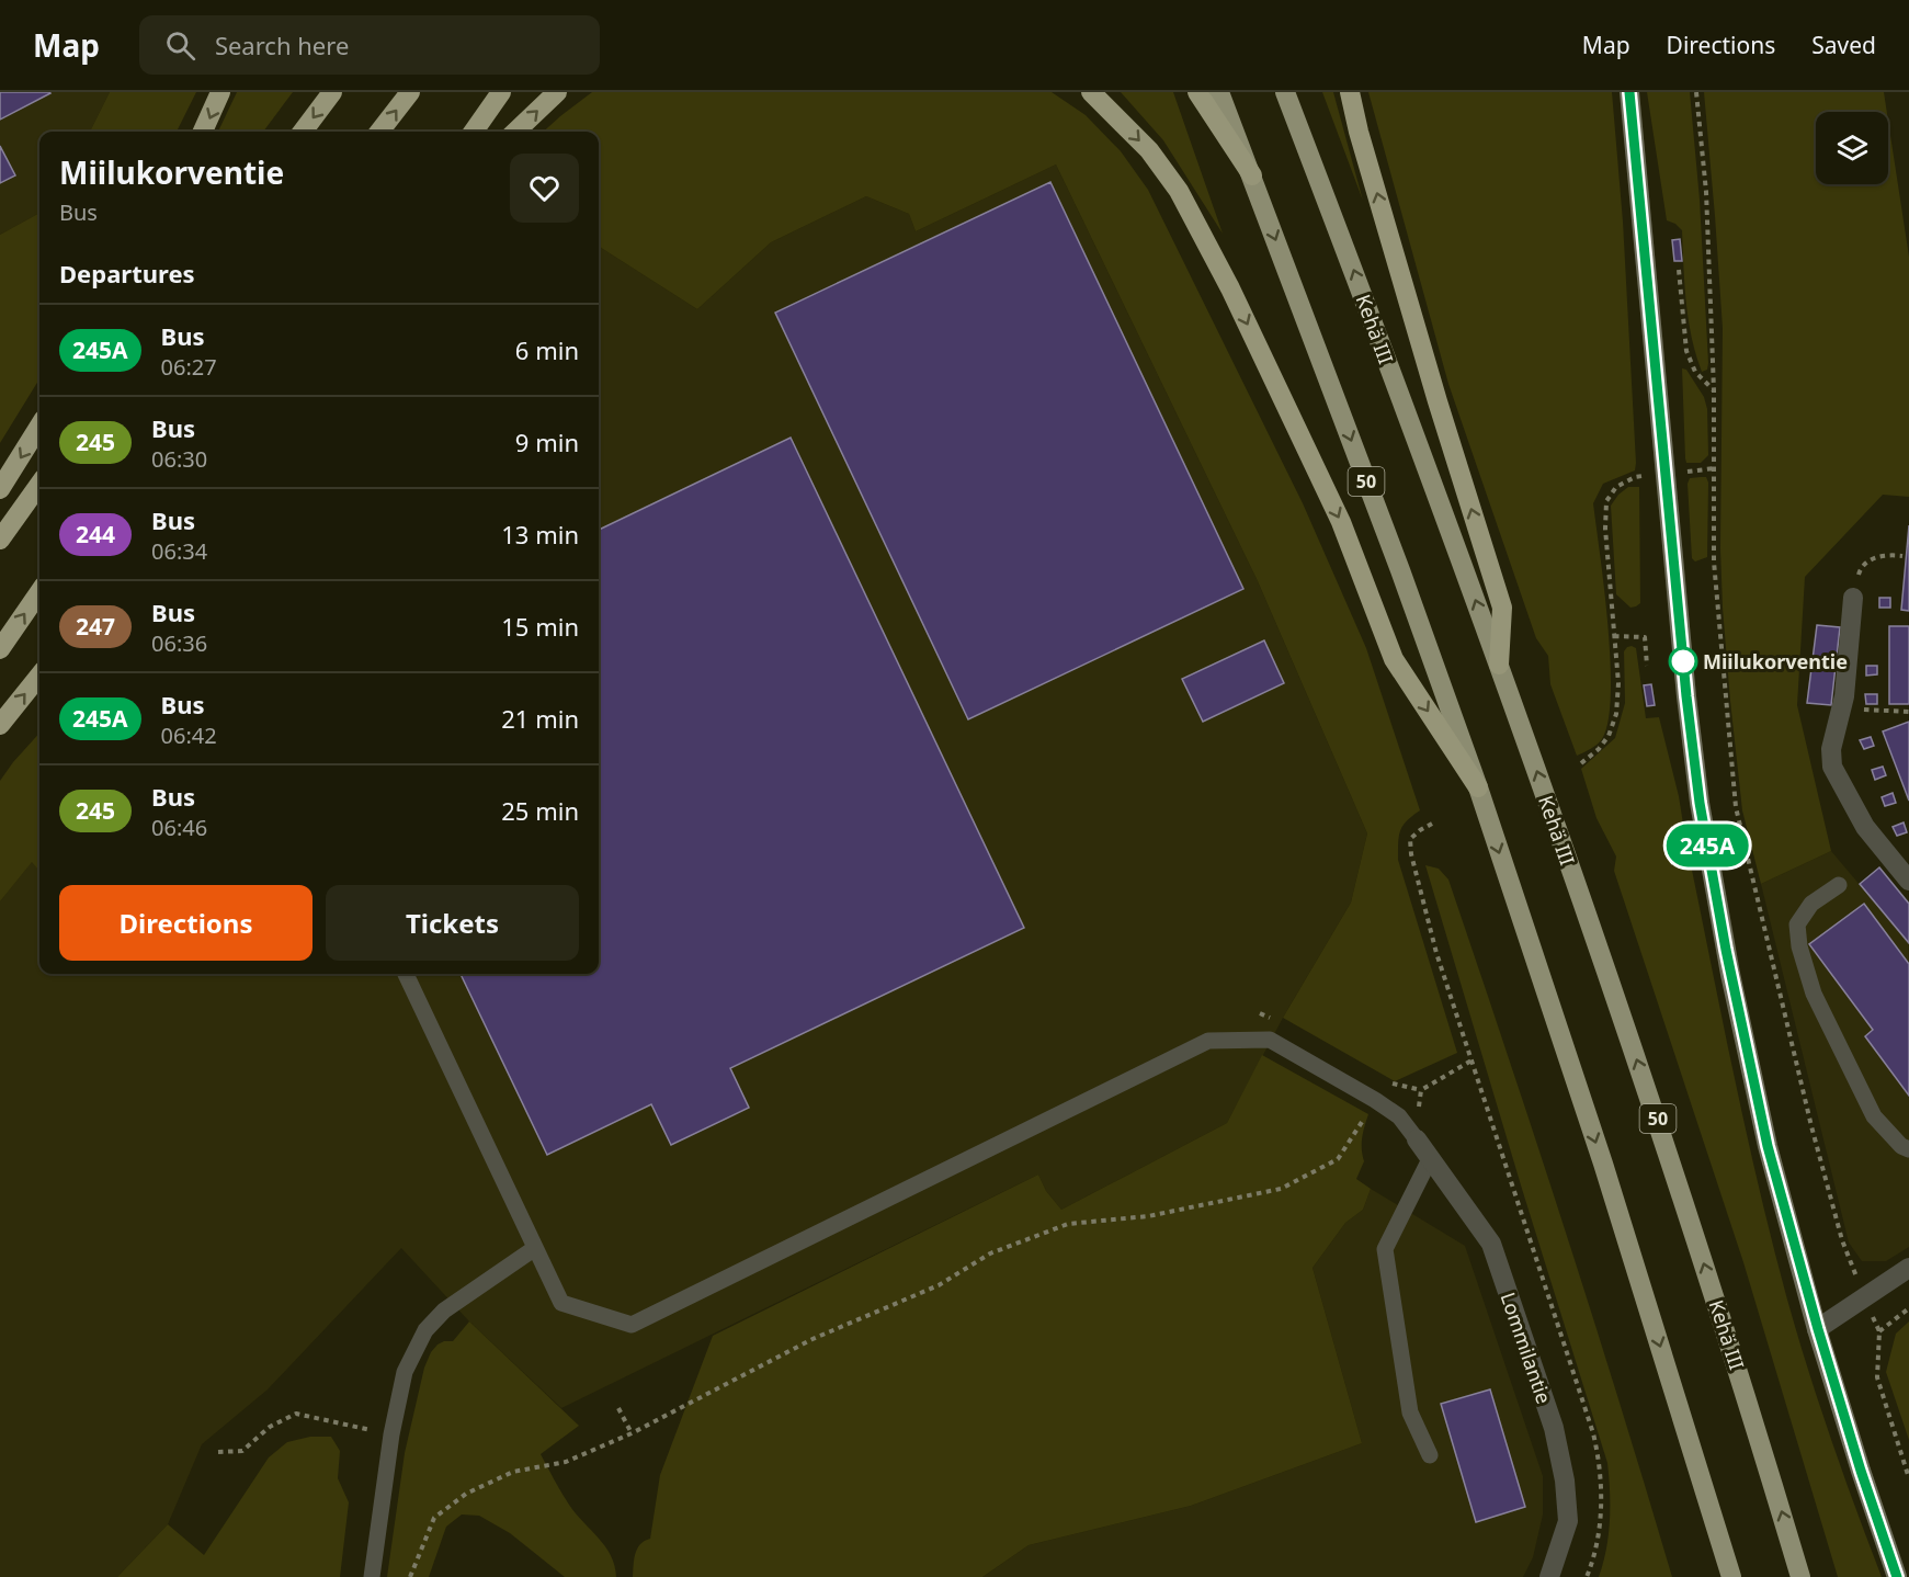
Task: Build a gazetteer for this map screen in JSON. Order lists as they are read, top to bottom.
{
  "streets": {
    "highway": ["Kehä III", "50"],
    "street": ["Lommilantie"]
  },
  "places": ["Miilukorventie"],
  "lines": ["bus line 245A"],
  "page": {
    "header": "Map",
    "search": "Search here",
    "nav": ["Map", "Directions", "Saved"],
    "on_map": "245A",
    "heading": [
      ["Miilukorventie", "Bus"],
      "Departures"
    ],
    "list": [
      {
        "mark": "245A",
        "name": "Bus",
        "note": "06:27",
        "value": "6 min"
      },
      {
        "mark": "245",
        "name": "Bus",
        "note": "06:30",
        "value": "9 min"
      },
      {
        "mark": "244",
        "name": "Bus",
        "note": "06:34",
        "value": "13 min"
      },
      {
        "mark": "247",
        "name": "Bus",
        "note": "06:36",
        "value": "15 min"
      },
      {
        "mark": "245A",
        "name": "Bus",
        "note": "06:42",
        "value": "21 min"
      },
      {
        "mark": "245",
        "name": "Bus",
        "note": "06:46",
        "value": "25 min"
      }
    ],
    "buttons": ["Directions", "Tickets"]
  }
}
